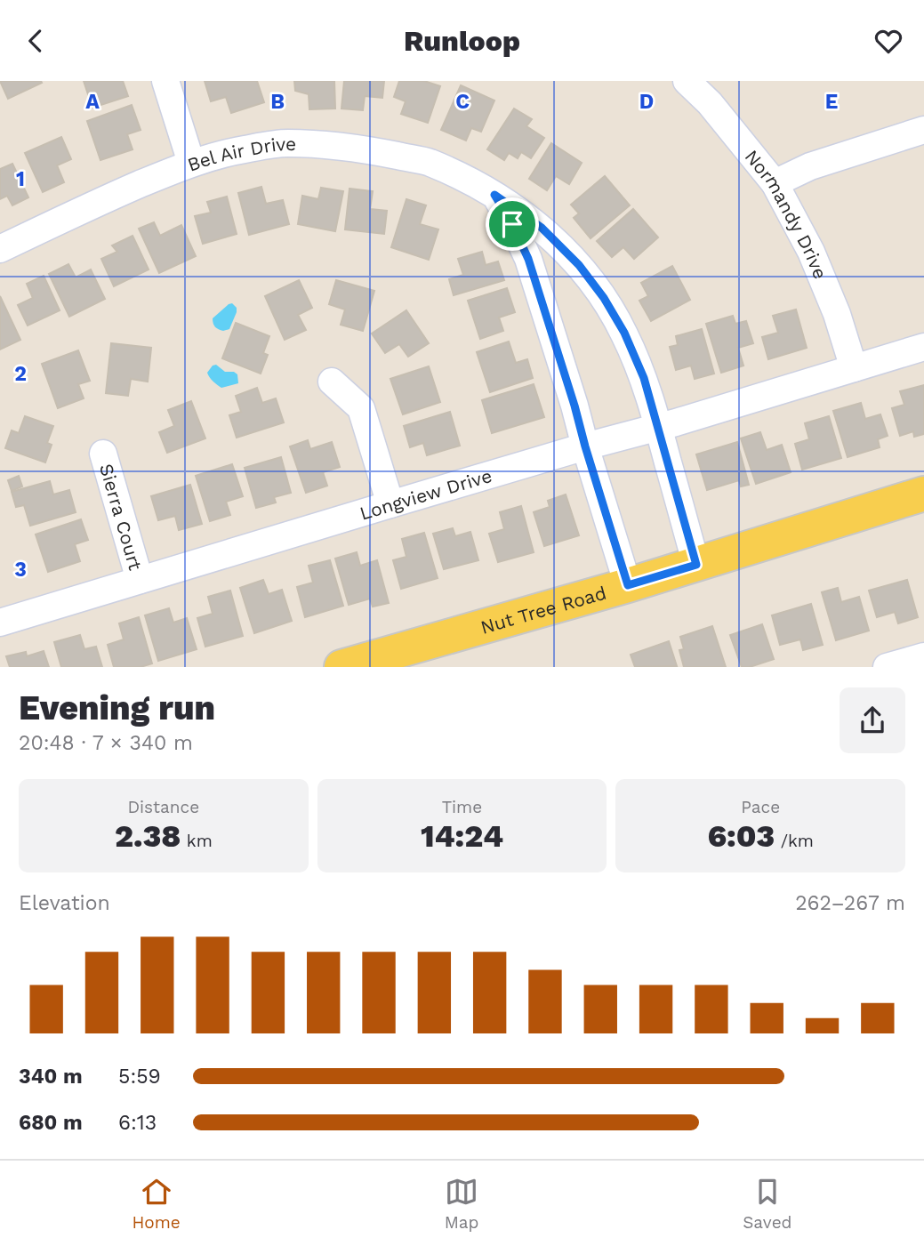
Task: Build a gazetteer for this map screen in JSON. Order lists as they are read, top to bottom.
{
  "streets": {
    "main road": ["Nut Tree Road"],
    "street": [
      "Bel Air Drive",
      "Normandy Drive",
      "Longview Drive",
      "Sierra Court"
    ]
  },
  "crossings": [
    ["Bel Air Drive", "Longview Drive"],
    ["Bel Air Drive", "Nut Tree Road"],
    ["Normandy Drive", "Longview Drive"],
    ["Longview Drive", "Sierra Court"]
  ],
  "page": {
    "header": "Runloop",
    "heading": ["Evening run", "20:48 · 7 × 340 m"],
    "stats": [
      ["Distance", "2.38 km"],
      ["Time", "14:24"],
      ["Pace", "6:03 /km"]
    ],
    "chart": ["Elevation", "262–267 m"],
    "list": [
      {
        "name": "340 m",
        "note": "5:59"
      },
      {
        "name": "680 m",
        "note": "6:13"
      }
    ],
    "tabs": ["Home", "Map", "Saved"]
  },
  "grid": {
    "columns": [
      "A",
      "B",
      "C",
      "D",
      "E"
    ],
    "rows": ["1", "2", "3"]
  }
}
